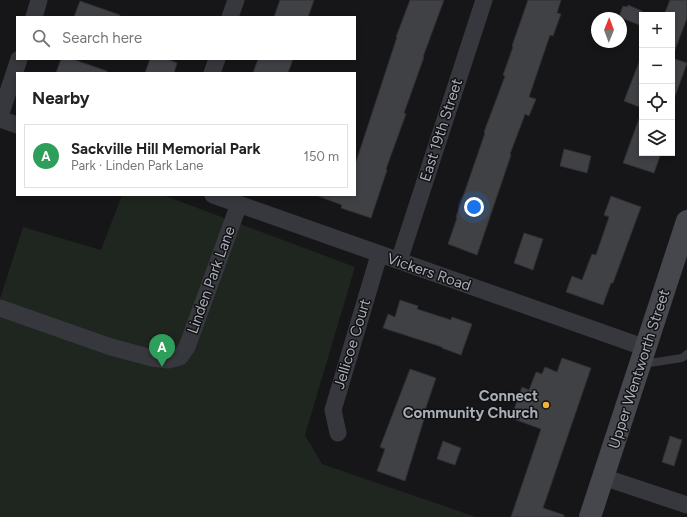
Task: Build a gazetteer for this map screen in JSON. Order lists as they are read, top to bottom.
{
  "streets": {
    "main road": ["Upper Wentworth Street"],
    "street": [
      "East 19th Street",
      "Vickers Road",
      "Linden Park Lane",
      "Jellicoe Court"
    ]
  },
  "crossings": [
    ["East 19th Street", "Vickers Road"],
    ["Vickers Road", "Linden Park Lane"],
    ["Vickers Road", "Jellicoe Court"],
    ["Vickers Road", "Upper Wentworth Street"]
  ],
  "places": ["Connect Community Church"],
  "north": "top",
  "page": {
    "map_buttons": ["+", "−"],
    "search": "Search here",
    "heading": "Nearby",
    "list": [
      {
        "mark": "A",
        "name": "Sackville Hill Memorial Park",
        "note": "Park · Linden Park Lane",
        "value": "150 m"
      }
    ],
    "pins": "A"
  }
}
